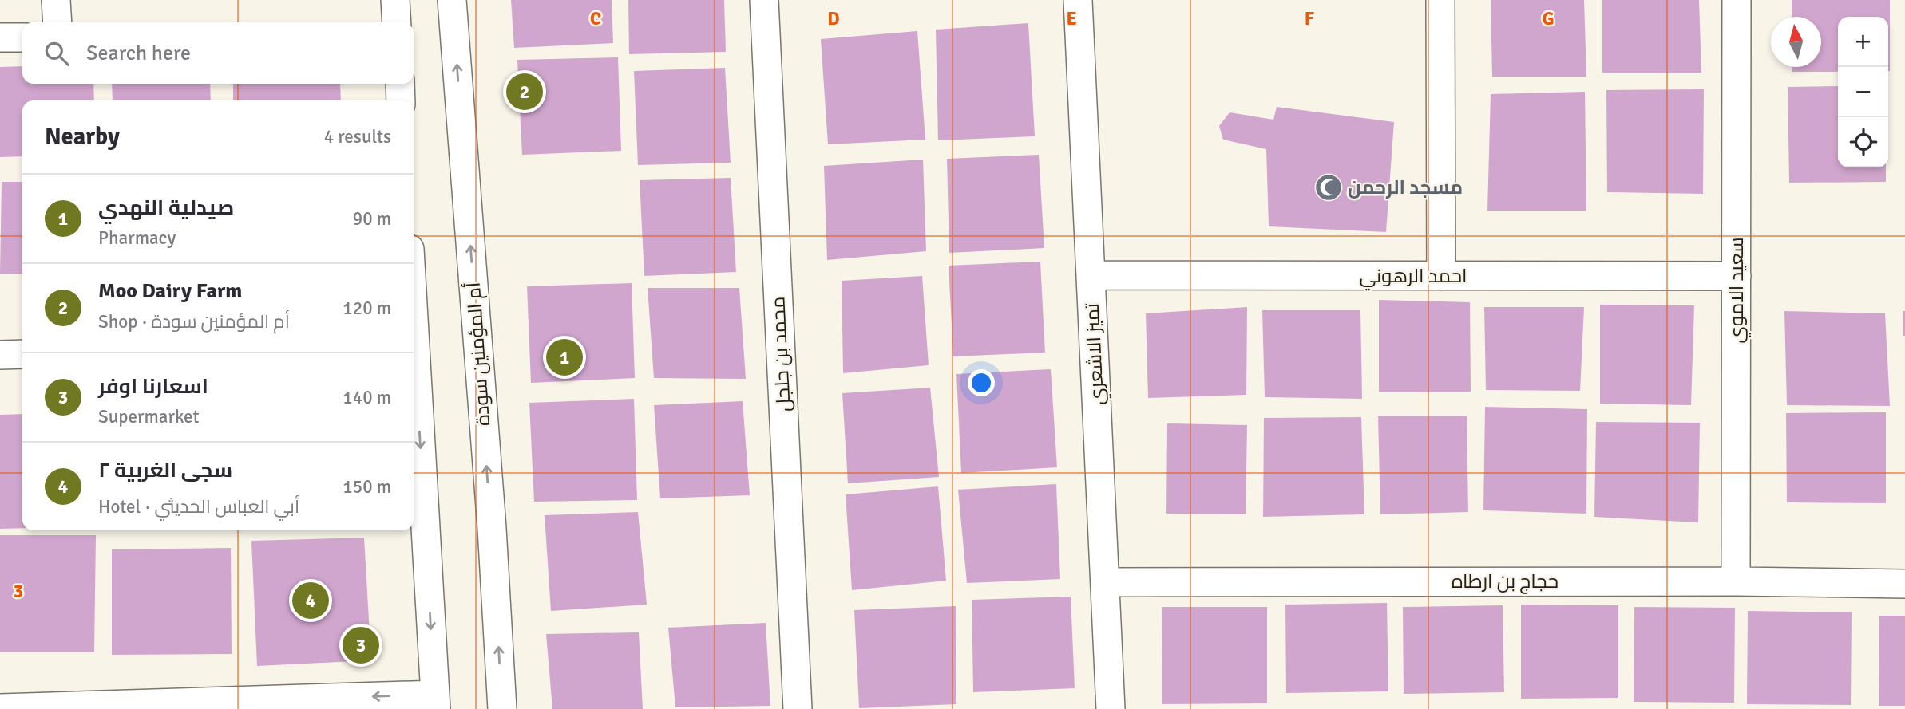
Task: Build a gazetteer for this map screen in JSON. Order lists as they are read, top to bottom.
{
  "streets": {
    "street": [
      "احمد الرهوني",
      "سعيد الاموي",
      "أم المؤمنين سودة",
      "محمد بن جلجل",
      "تميز الاشعري",
      "حجاج بن ارطاه"
    ]
  },
  "crossings": [
    ["احمد الرهوني", "سعيد الاموي"],
    ["احمد الرهوني", "تميز الاشعري"],
    ["سعيد الاموي", "حجاج بن ارطاه"],
    ["تميز الاشعري", "حجاج بن ارطاه"]
  ],
  "places": {
    "mosque": ["مسجد الرحمن"]
  },
  "north": "top",
  "page": {
    "map_buttons": ["+", "−"],
    "search": "Search here",
    "pins": [
      "2",
      "1",
      "4",
      "3"
    ],
    "heading": ["Nearby", "4 results"],
    "list": [
      {
        "mark": "1",
        "name": "صيدلية النهدي",
        "note": "Pharmacy",
        "value": "90 m"
      },
      {
        "mark": "2",
        "name": "Moo Dairy Farm",
        "note": "Shop · أم المؤمنين سودة",
        "value": "120 m"
      },
      {
        "mark": "3",
        "name": "اسعارنا اوفر",
        "note": "Supermarket",
        "value": "140 m"
      },
      {
        "mark": "4",
        "name": "سجى الغربية ٢",
        "note": "Hotel · أبي العباس الحديثي",
        "value": "150 m"
      }
    ]
  },
  "grid": {
    "columns": [
      "C",
      "D",
      "E",
      "F",
      "G"
    ],
    "rows": ["3"]
  }
}
